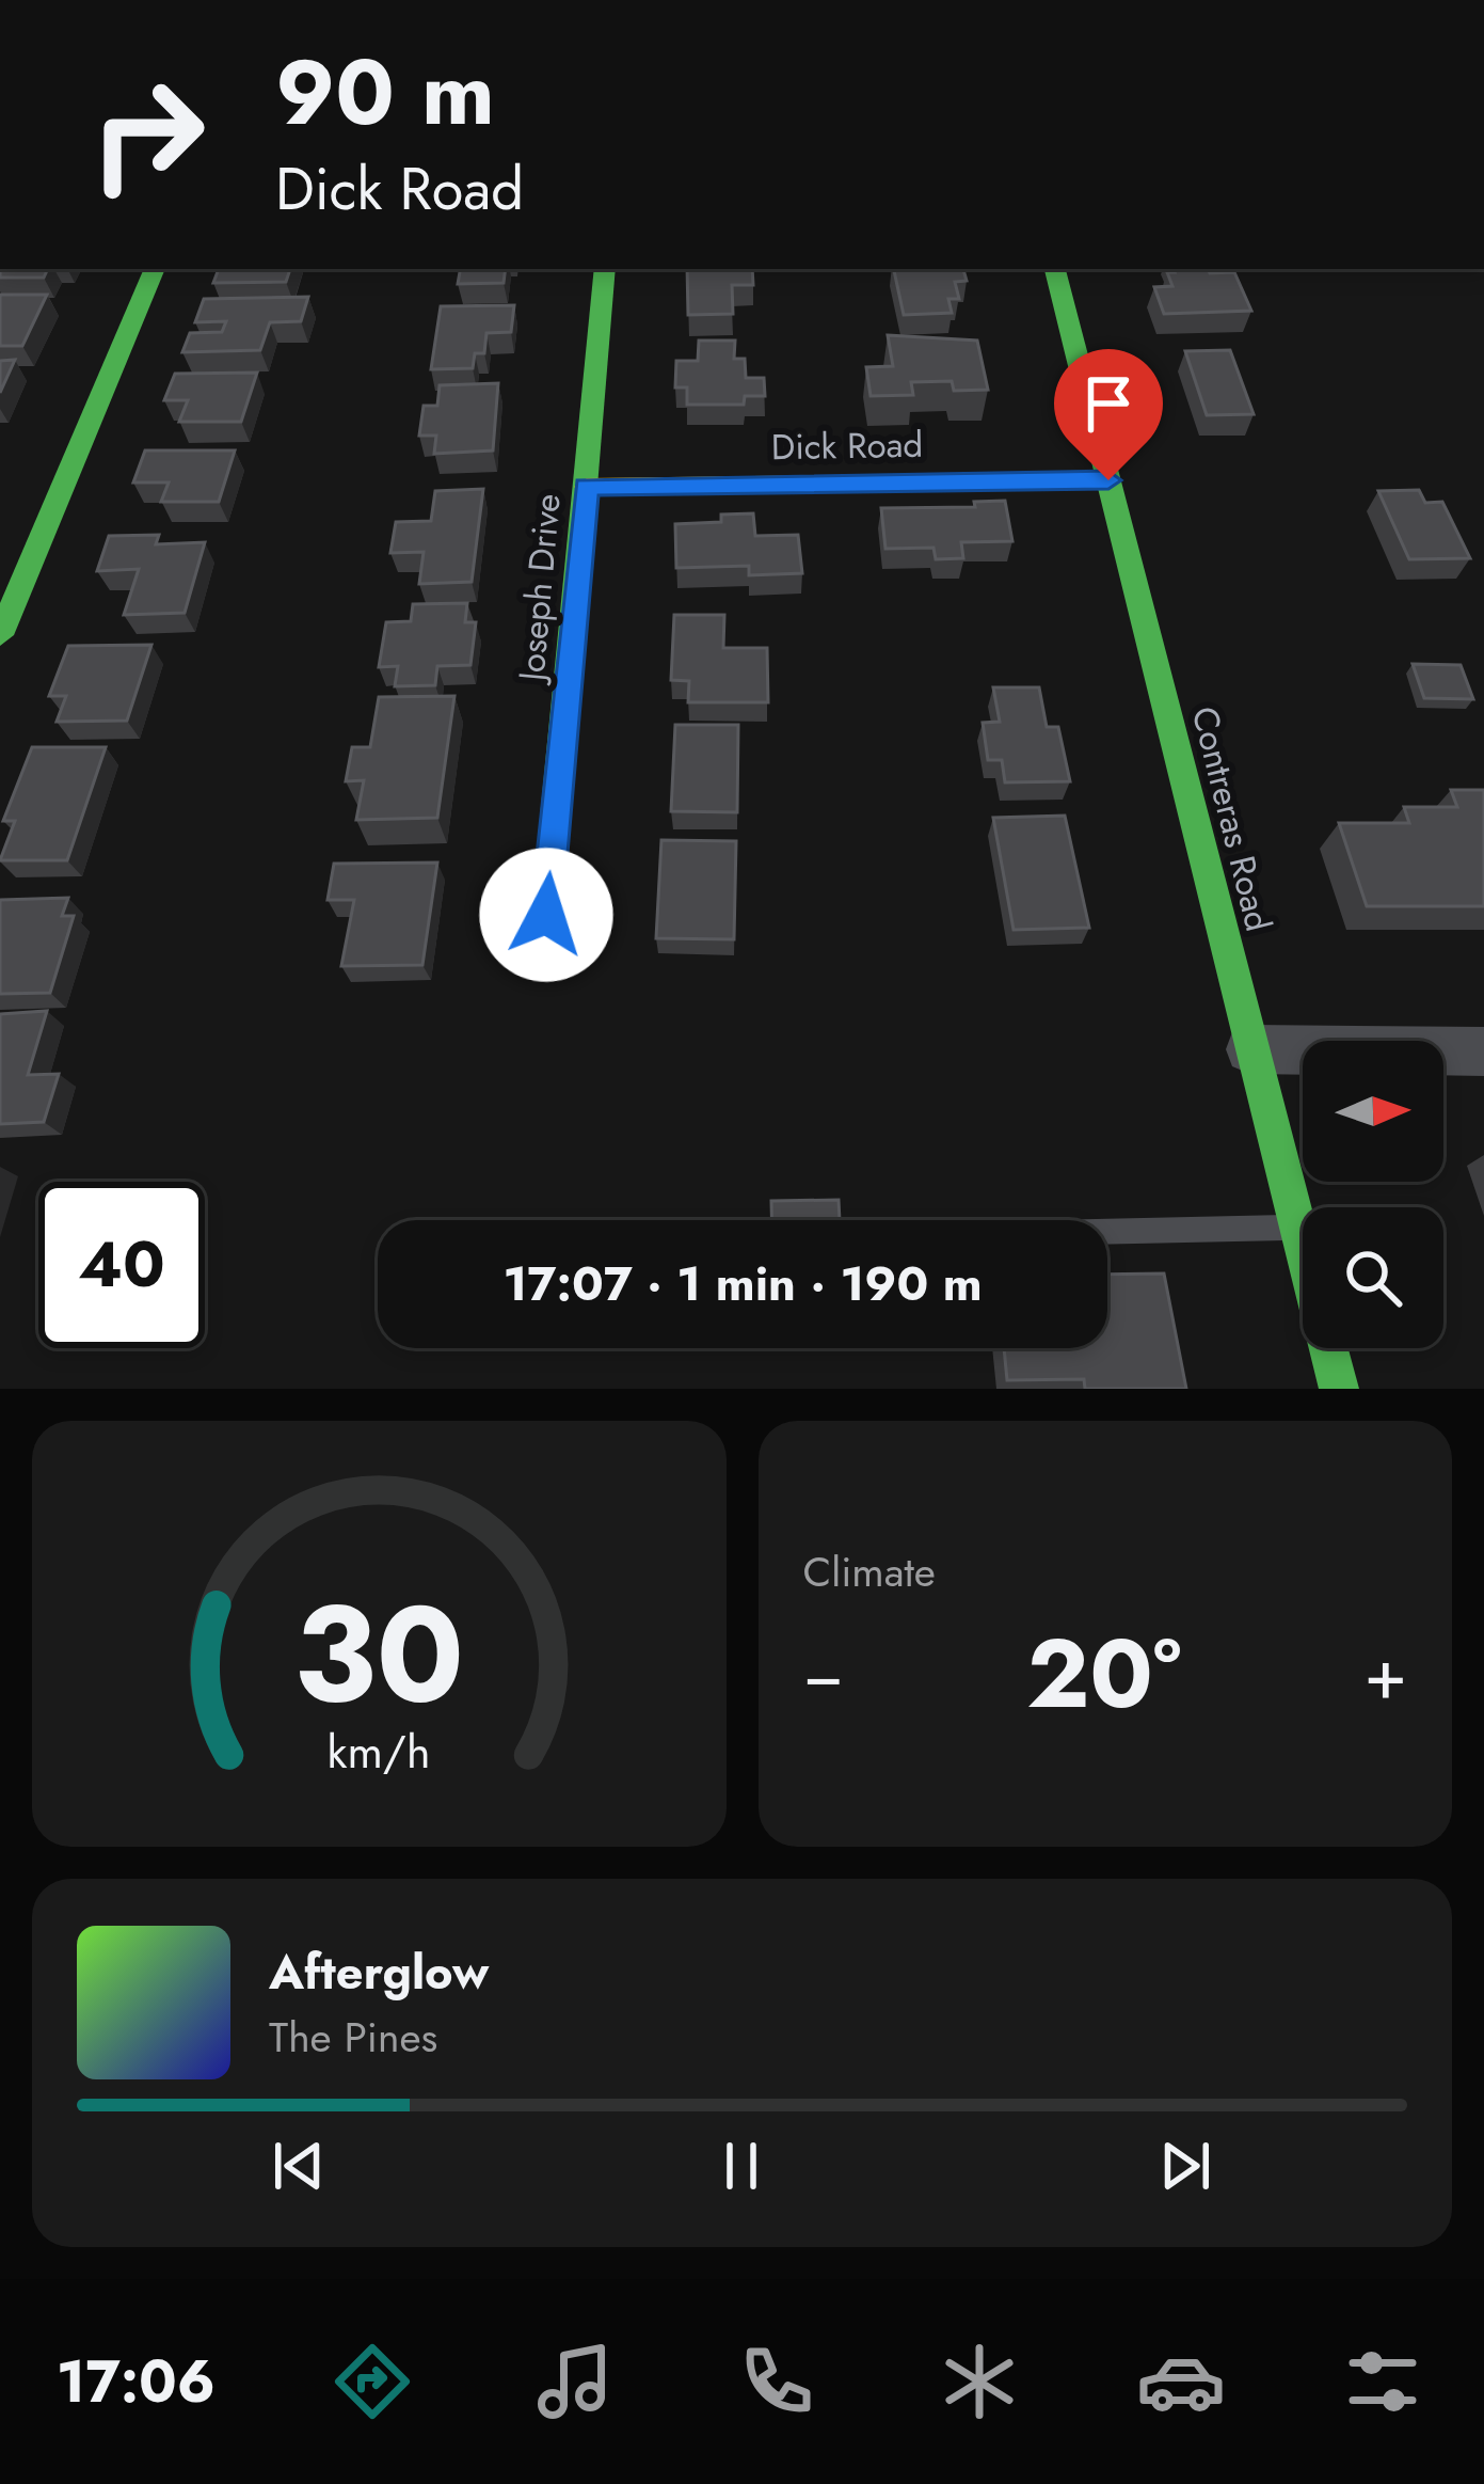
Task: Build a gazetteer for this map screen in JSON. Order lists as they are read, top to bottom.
{
  "streets": {
    "street": ["Dick Road", "Joseph Drive", "Contreras Road"]
  },
  "crossings": [
    ["Dick Road", "Joseph Drive"],
    ["Dick Road", "Contreras Road"]
  ],
  "north": "right",
  "page": {
    "turn": ["90 m", "Dick Road"],
    "limit": "40",
    "trip": "17:07 · 1 min · 190 m",
    "tile": "Climate",
    "heat": ["−", "20°", "+"],
    "song": ["Afterglow", "The Pines"],
    "tabs": "17:06",
    "gauge": ["30", "km/h"]
  }
}
